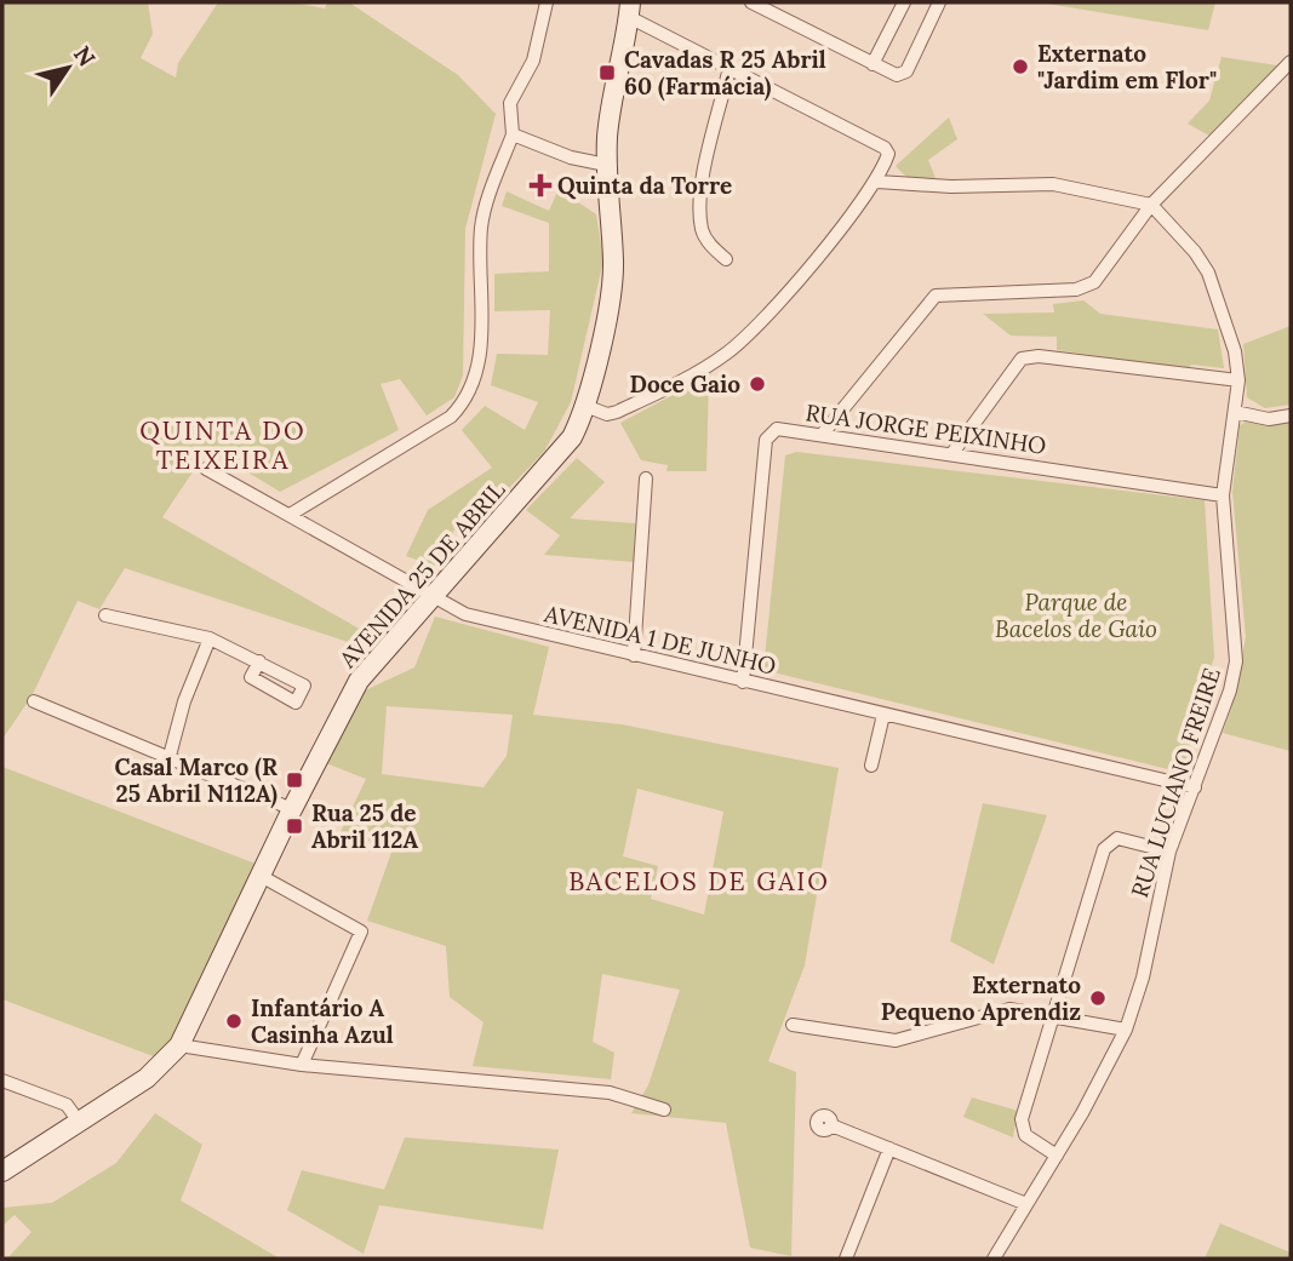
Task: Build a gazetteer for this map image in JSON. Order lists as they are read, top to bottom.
{
  "streets": {
    "main road": ["AVENIDA 25 DE ABRIL"],
    "street": ["RUA JORGE PEIXINHO", "AVENIDA 1 DE JUNHO", "RUA LUCIANO FREIRE"]
  },
  "crossings": [
    ["RUA JORGE PEIXINHO", "AVENIDA 1 DE JUNHO"],
    ["RUA JORGE PEIXINHO", "RUA LUCIANO FREIRE"],
    ["AVENIDA 25 DE ABRIL", "AVENIDA 1 DE JUNHO"],
    ["AVENIDA 1 DE JUNHO", "RUA LUCIANO FREIRE"]
  ],
  "districts": ["QUINTA DO TEIXEIRA", "BACELOS DE GAIO"],
  "parks": ["Parque de Bacelos de Gaio"],
  "places": {
    "other": [
      "Externato \"Jardim em Flor\"",
      "Doce Gaio",
      "Externato Pequeno Aprendiz",
      "Infantário A Casinha Azul"
    ],
    "transit": ["Cavadas R 25 Abril 60 (Farmácia)", "Casal Marco (R 25 Abril N112A)", "Rua 25 de Abril 112A"],
    "health": ["Quinta da Torre"]
  },
  "north": "top right"
}
